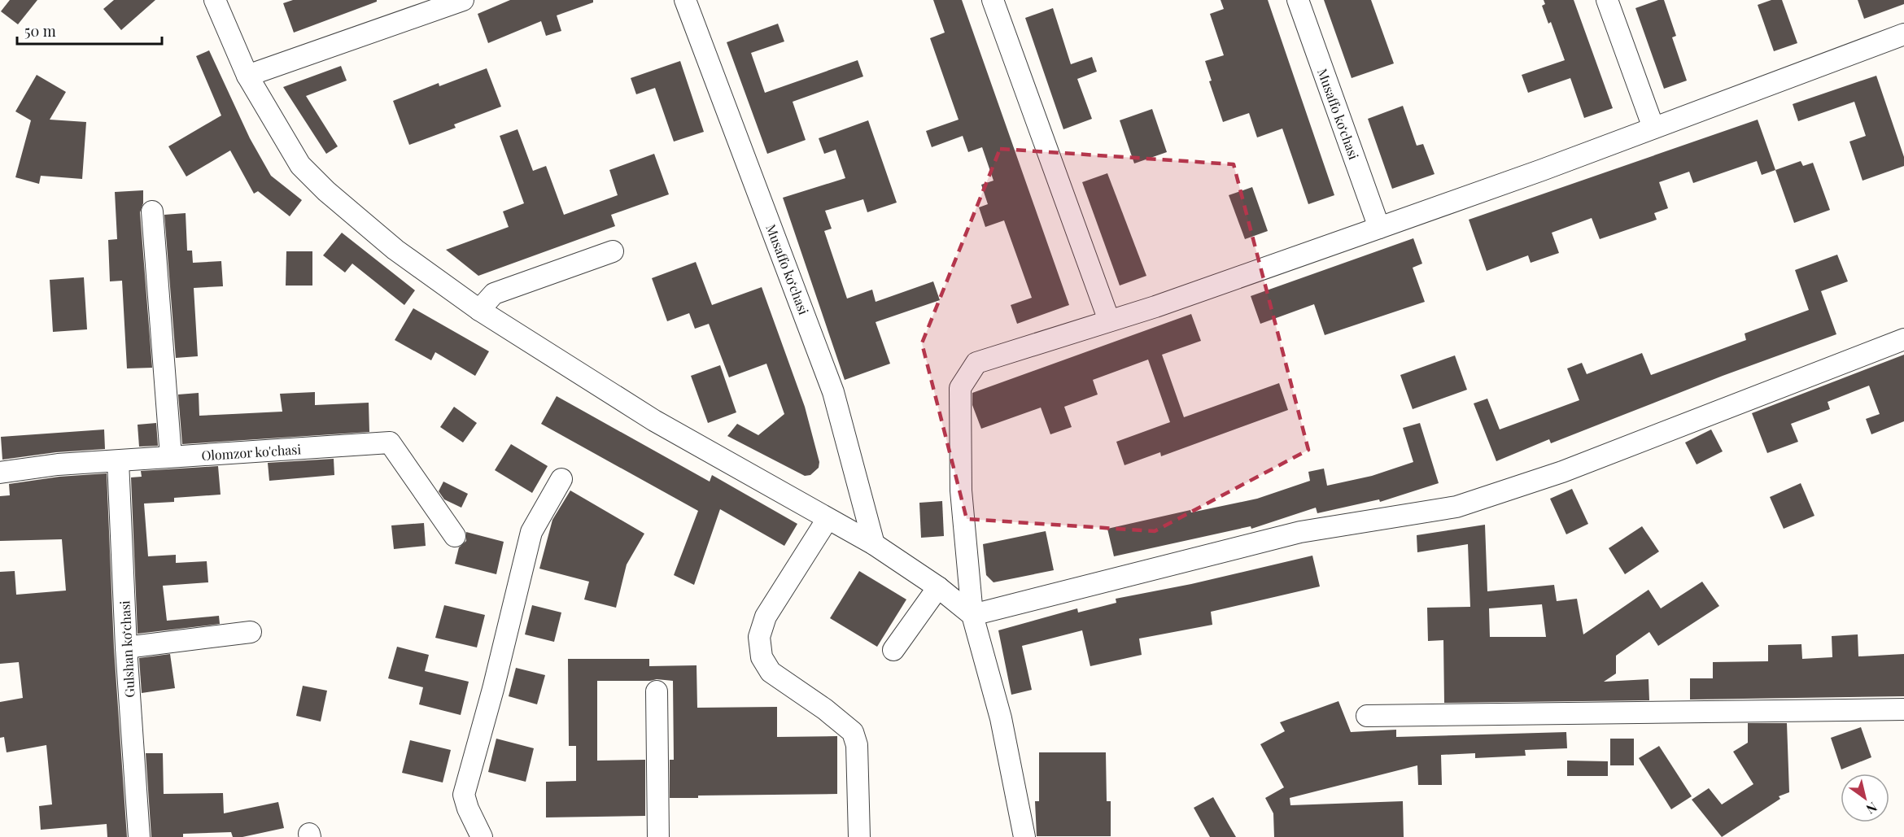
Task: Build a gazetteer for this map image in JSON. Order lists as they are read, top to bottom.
{
  "streets": {
    "street": ["Musaffo koʻchasi", "Olomzor ko'chasi", "Gulshan koʻchasi"]
  },
  "crossings": [
    ["Olomzor ko'chasi", "Gulshan koʻchasi"]
  ],
  "scale_bar": "50 m",
  "north": "bottom right"
}
